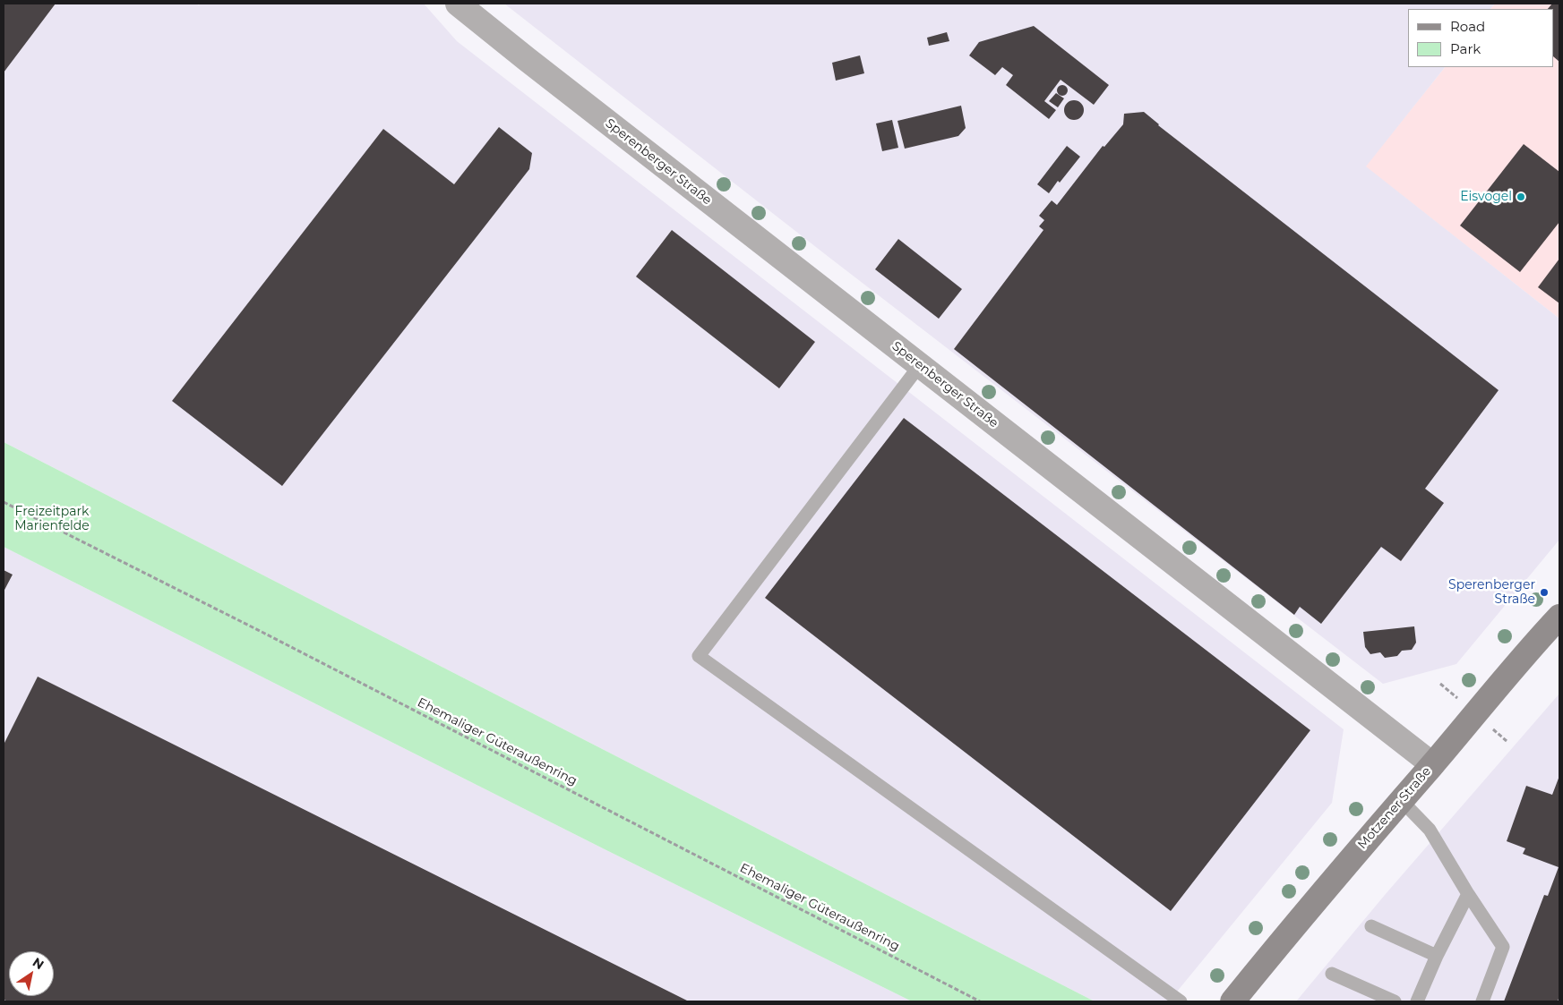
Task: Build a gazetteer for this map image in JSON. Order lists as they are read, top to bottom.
{
  "streets": {
    "street": ["Sperenberger Straße", "Motzener Straße"],
    "path": ["Ehemaliger Güteraußenring"]
  },
  "crossings": [
    ["Sperenberger Straße", "Motzener Straße"]
  ],
  "parks": ["Freizeitpark Marienfelde"],
  "places": ["Eisvogel", "Sperenberger Straße"],
  "legend": ["Road", "Park"],
  "north": "top right"
}
